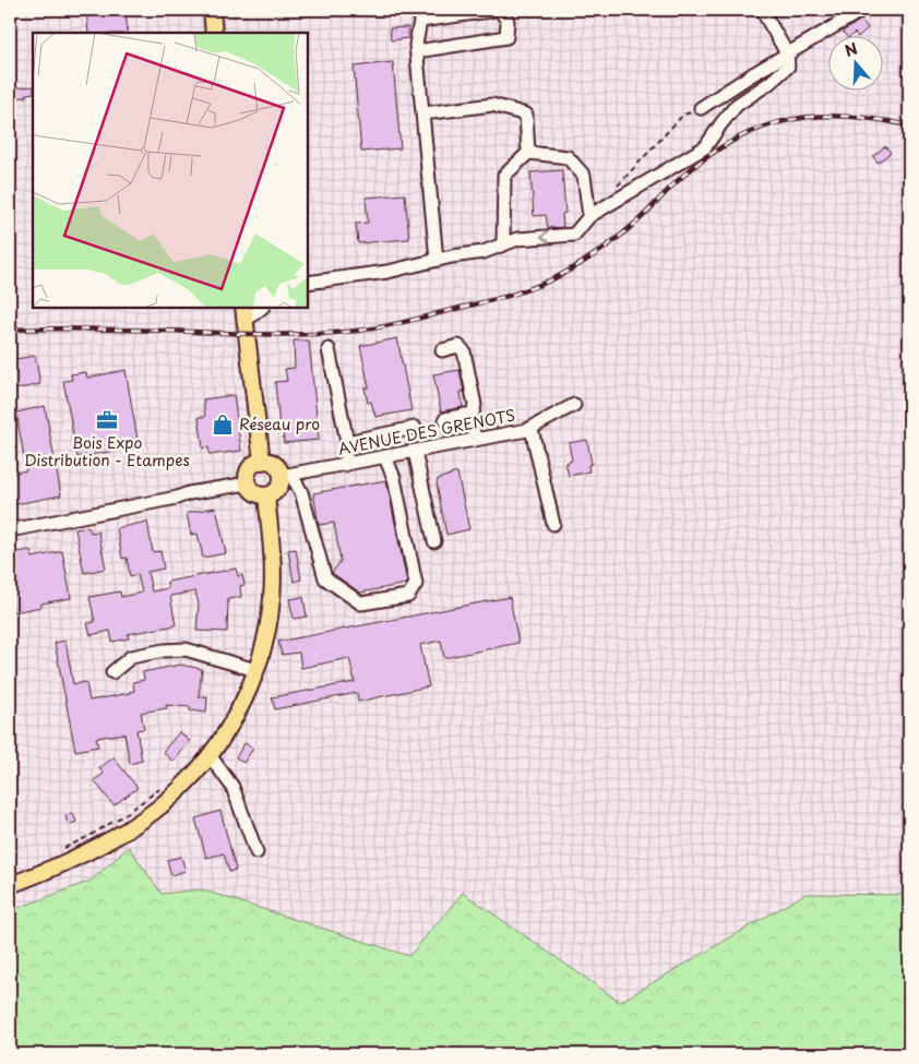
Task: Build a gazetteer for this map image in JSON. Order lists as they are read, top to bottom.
{
  "streets": {
    "street": ["AVENUE DES GRENOTS"]
  },
  "places": {
    "office": ["Bois Expo Distribution - Etampes"],
    "shop": ["Réseau pro"]
  },
  "north": "top"
}
